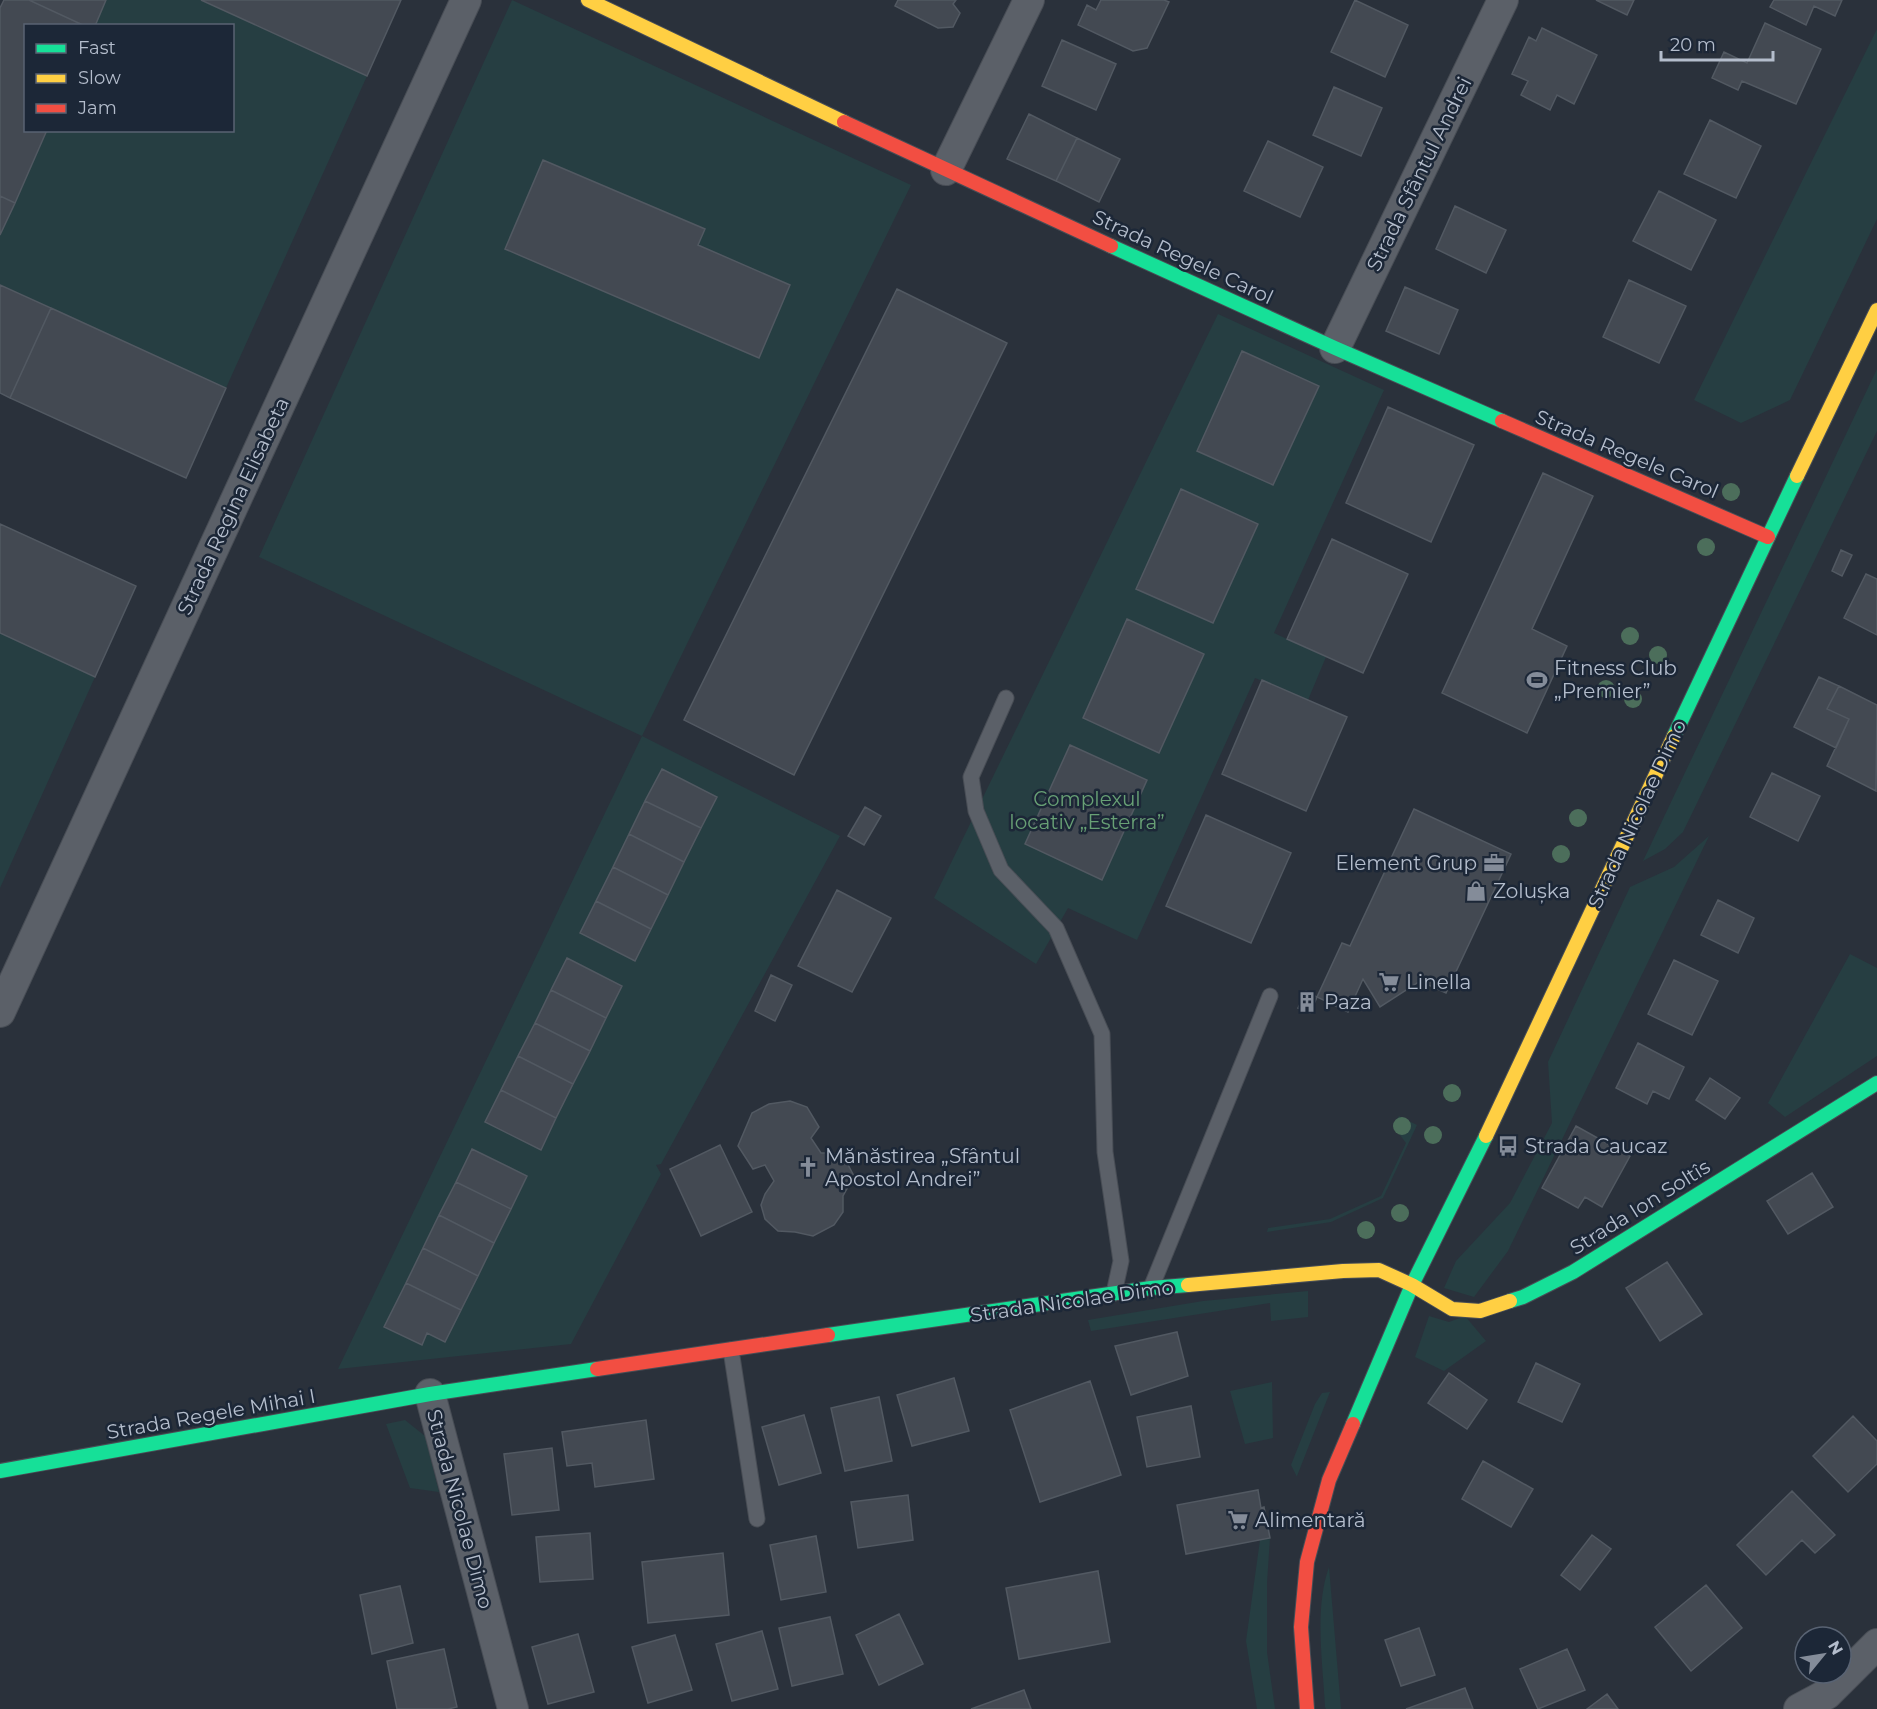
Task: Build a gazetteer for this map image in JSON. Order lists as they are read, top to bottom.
{
  "streets": {
    "street": [
      "Strada Sfântul Andrei",
      "Strada Regele Carol",
      "Strada Regina Elisabeta",
      "Strada Nicolae Dimo",
      "Strada Ion Soltîs",
      "Strada Regele Mihai I"
    ]
  },
  "crossings": [
    ["Strada Sfântul Andrei", "Strada Regele Carol"],
    ["Strada Regele Carol", "Strada Nicolae Dimo"],
    ["Strada Nicolae Dimo", "Strada Ion Soltîs"],
    ["Strada Nicolae Dimo", "Strada Regele Mihai I"]
  ],
  "parks": ["Complexul locativ „Esterra”"],
  "places": {
    "sports": ["Fitness Club „Premier”"],
    "office": ["Element Grup"],
    "shop": ["Zolușka"],
    "supermarket": ["Linella", "Alimentară"],
    "building": ["Paza"],
    "bus stop": ["Strada Caucaz"],
    "church": ["Mănăstirea „Sfântul Apostol Andrei”"]
  },
  "legend": ["Fast", "Slow", "Jam"],
  "scale_bar": "20 m",
  "north": "top right"
}
